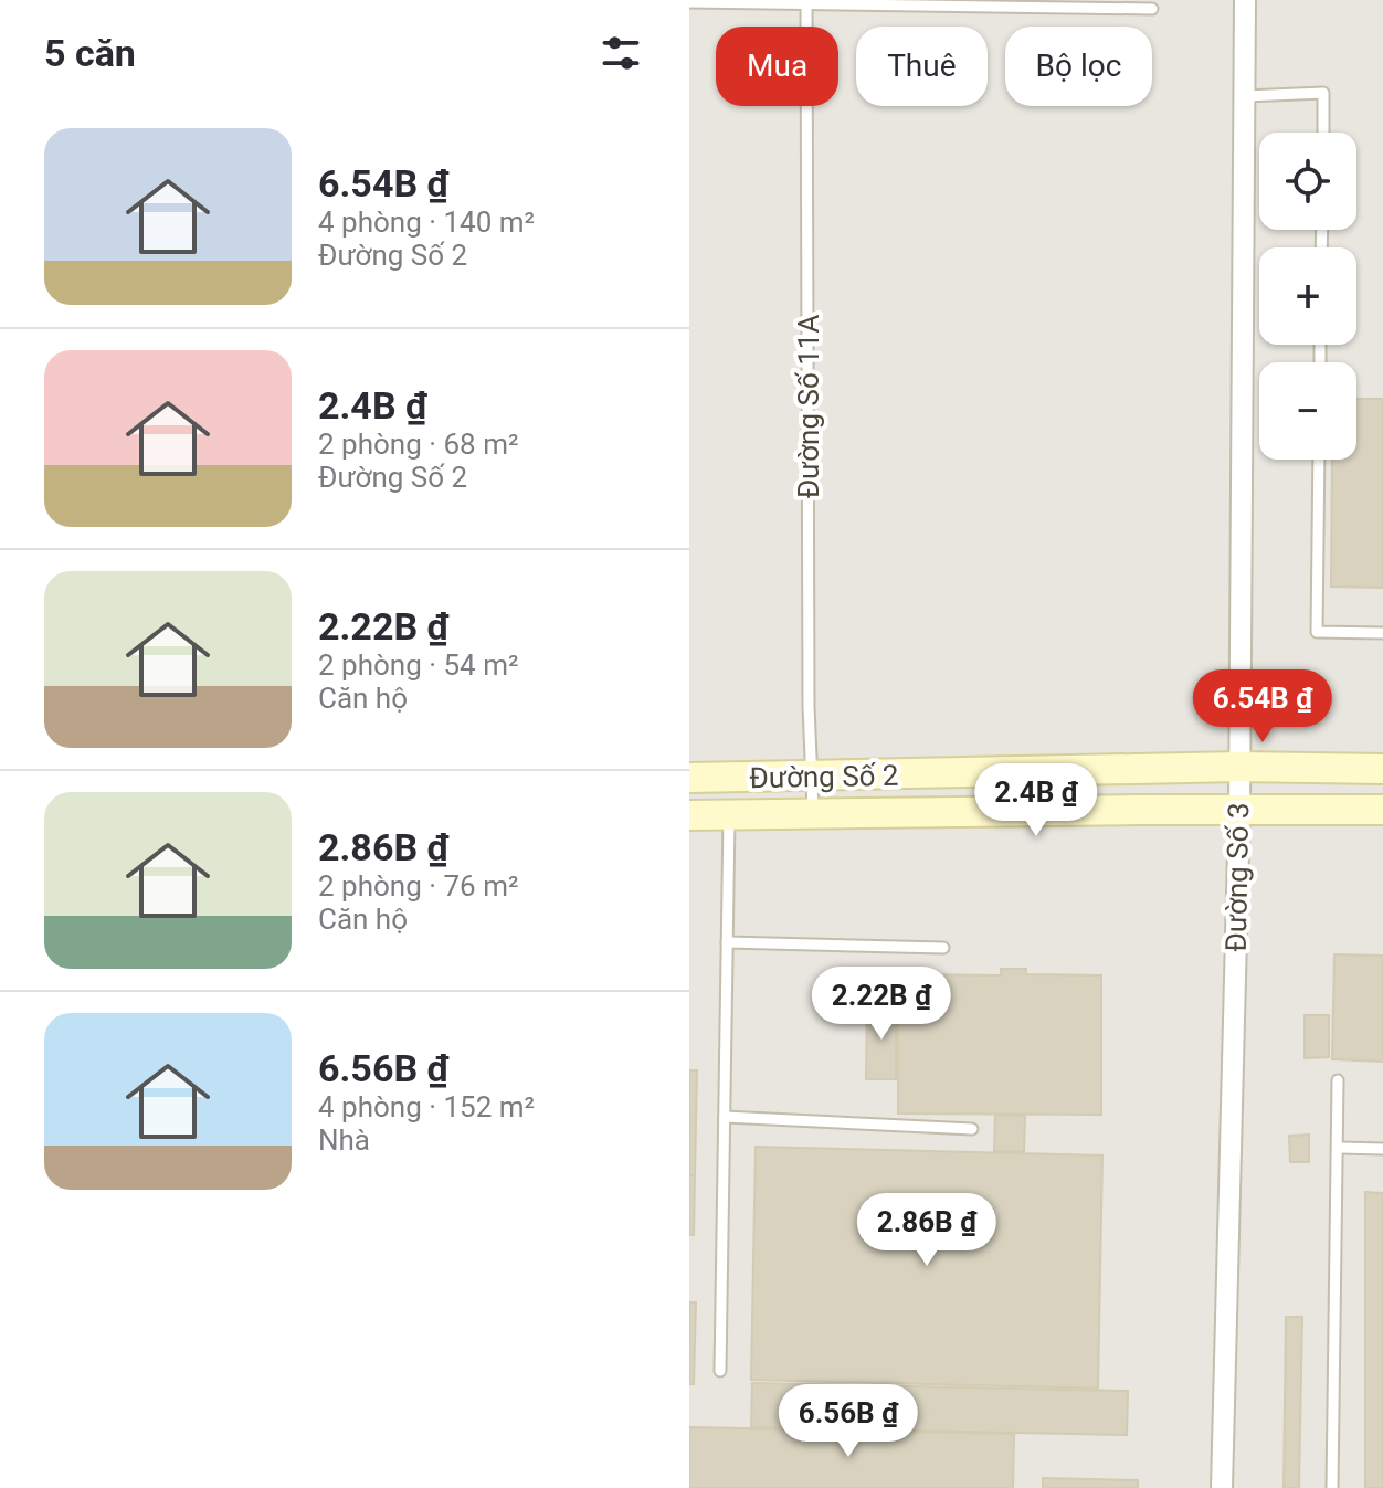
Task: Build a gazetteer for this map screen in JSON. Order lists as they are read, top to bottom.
{
  "streets": {
    "street": ["Đường Số 2", "Đường Số 3"],
    "lane": ["Đường Số 11A"]
  },
  "crossings": [
    ["Đường Số 11A", "Đường Số 2"],
    ["Đường Số 2", "Đường Số 3"]
  ],
  "page": {
    "heading": "5 căn",
    "chip": ["Mua", "Thuê", "Bộ lọc"],
    "list": [
      {
        "name": "6.54B ₫",
        "note": "4 phòng · 140 m² · Đường Số 2"
      },
      {
        "name": "2.4B ₫",
        "note": "2 phòng · 68 m² · Đường Số 2"
      },
      {
        "name": "2.22B ₫",
        "note": "2 phòng · 54 m² · Căn hộ"
      },
      {
        "name": "2.86B ₫",
        "note": "2 phòng · 76 m² · Căn hộ"
      },
      {
        "name": "6.56B ₫",
        "note": "4 phòng · 152 m² · Nhà"
      }
    ],
    "map_buttons": ["+", "−"],
    "price": [
      "6.54B ₫",
      "2.4B ₫",
      "2.22B ₫",
      "2.86B ₫",
      "6.56B ₫"
    ]
  }
}
